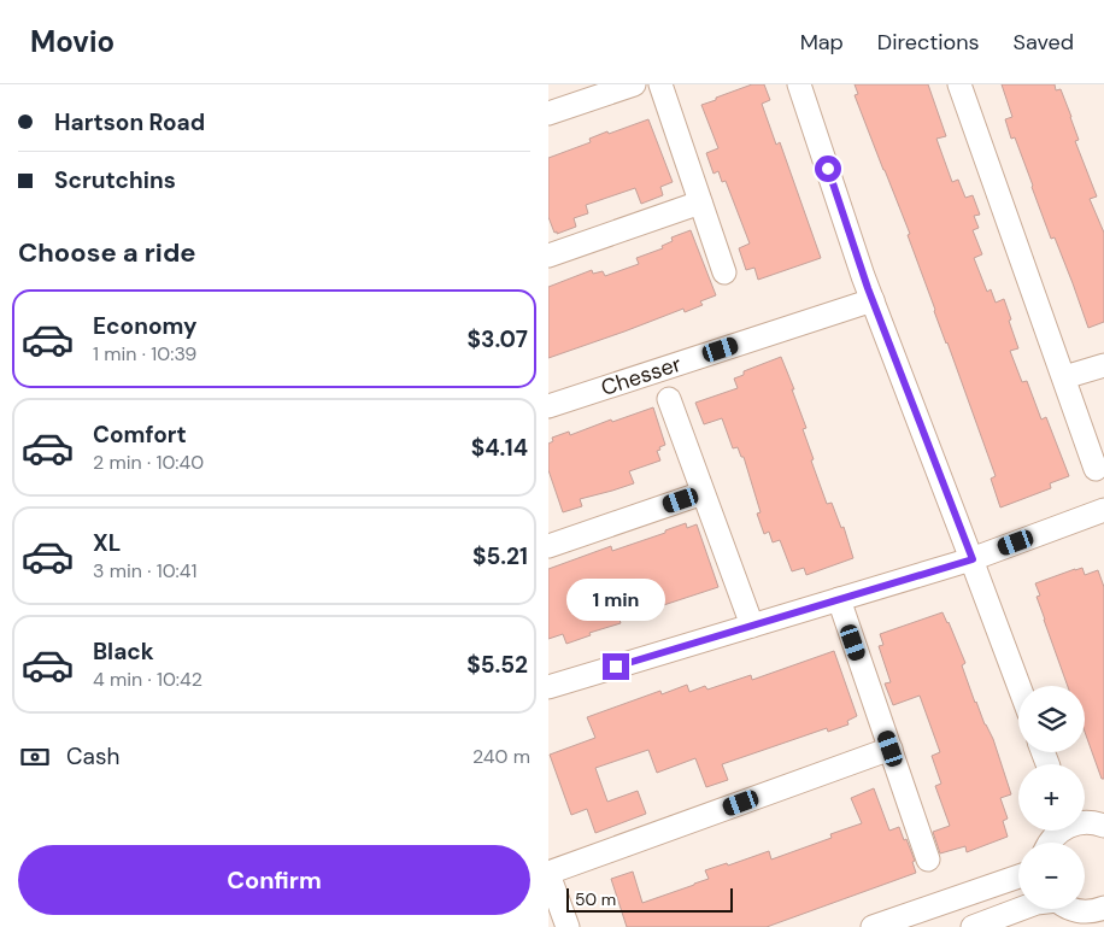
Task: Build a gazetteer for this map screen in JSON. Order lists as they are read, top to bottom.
{
  "streets": {
    "street": ["Chesser"]
  },
  "scale_bar": "50 m",
  "page": {
    "header": "Movio",
    "nav": ["Map", "Directions", "Saved"],
    "banner": ["Hartson Road", "Scrutchins"],
    "heading": "Choose a ride",
    "list": [
      {
        "name": "Economy",
        "note": "1 min · 10:39",
        "value": "$3.07"
      },
      {
        "name": "Comfort",
        "note": "2 min · 10:40",
        "value": "$4.14"
      },
      {
        "name": "XL",
        "note": "3 min · 10:41",
        "value": "$5.21"
      },
      {
        "name": "Black",
        "note": "4 min · 10:42",
        "value": "$5.52"
      }
    ],
    "bubble": "1 min",
    "map_buttons": ["+", "−"],
    "pay": ["Cash", "240 m"],
    "buttons": "Confirm",
    "scale": "50 m"
  }
}
